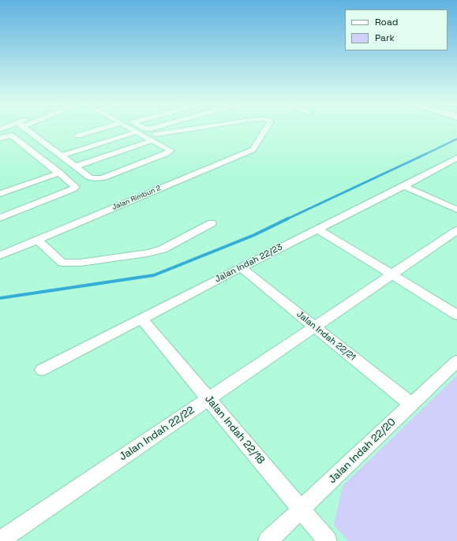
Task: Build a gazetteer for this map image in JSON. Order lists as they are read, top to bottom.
{
  "streets": {
    "street": [
      "Jalan Rimbun 2",
      "Jalan Indah 22/23",
      "Jalan Indah 22/21",
      "Jalan Indah 22/18",
      "Jalan Indah 22/22",
      "Jalan Indah 22/20"
    ]
  },
  "crossings": [
    ["Jalan Indah 22/23", "Jalan Indah 22/21"],
    ["Jalan Indah 22/23", "Jalan Indah 22/18"],
    ["Jalan Indah 22/21", "Jalan Indah 22/22"],
    ["Jalan Indah 22/21", "Jalan Indah 22/20"],
    ["Jalan Indah 22/18", "Jalan Indah 22/22"],
    ["Jalan Indah 22/18", "Jalan Indah 22/20"]
  ],
  "legend": ["Road", "Park"]
}
